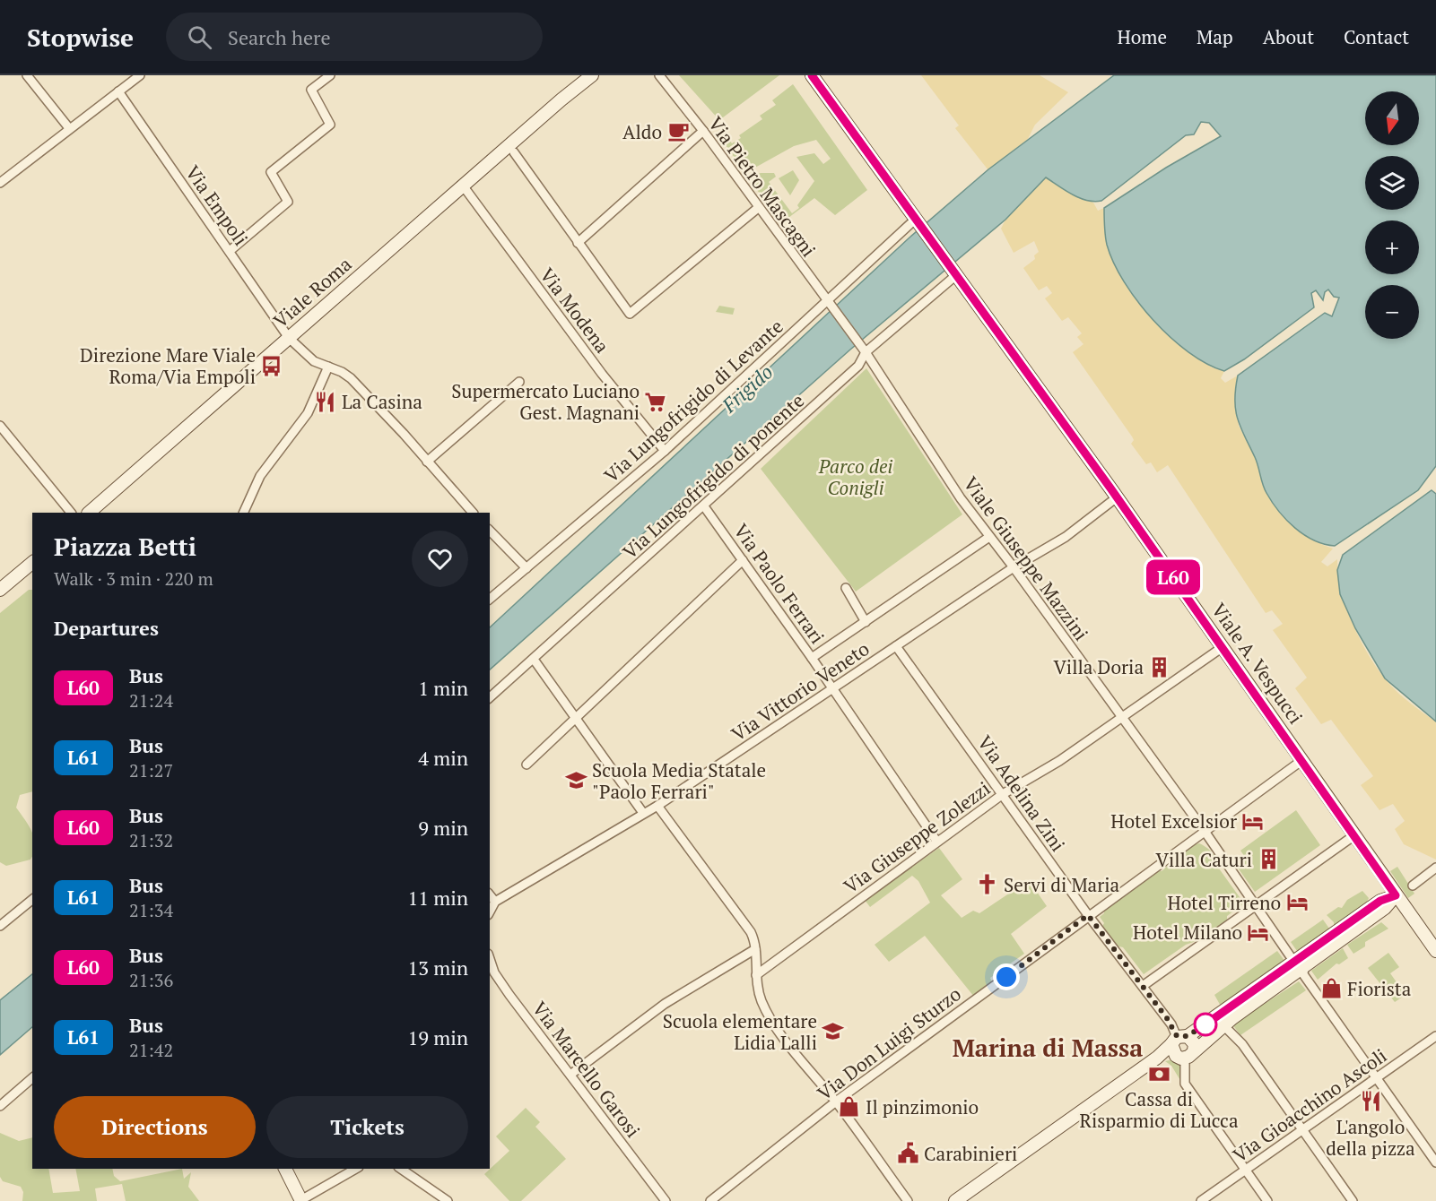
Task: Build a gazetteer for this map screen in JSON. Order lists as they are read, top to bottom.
{
  "streets": {
    "main road": ["Viale Roma", "Viale A. Vespucci"],
    "street": [
      "Via Pietro Mascagni",
      "Via Empoli",
      "Via Modena",
      "Via Lungofrigido di Levante",
      "Via Lungofrigido di ponente",
      "Viale Giuseppe Mazzini",
      "Via Paolo Ferrari",
      "Via Vittorio Veneto",
      "Via Adelina Zini",
      "Via Giuseppe Zolezzi",
      "Via Don Luigi Sturzo",
      "Via Marcello Garosi",
      "Via Gioacchino Ascoli"
    ]
  },
  "crossings": [
    ["Via Pietro Mascagni", "Via Lungofrigido di Levante"],
    ["Via Pietro Mascagni", "Viale Giuseppe Mazzini"],
    ["Via Empoli", "Viale Roma"],
    ["Viale Roma", "Via Modena"],
    ["Via Modena", "Via Lungofrigido di Levante"],
    ["Via Lungofrigido di Levante", "Viale Giuseppe Mazzini"],
    ["Via Lungofrigido di Levante", "Viale A. Vespucci"],
    ["Via Lungofrigido di ponente", "Viale Giuseppe Mazzini"],
    ["Via Lungofrigido di ponente", "Via Paolo Ferrari"],
    ["Via Lungofrigido di ponente", "Viale A. Vespucci"],
    ["Viale Giuseppe Mazzini", "Via Vittorio Veneto"],
    ["Viale Giuseppe Mazzini", "Via Giuseppe Zolezzi"],
    ["Viale Giuseppe Mazzini", "Via Don Luigi Sturzo"],
    ["Viale Giuseppe Mazzini", "Via Gioacchino Ascoli"],
    ["Via Paolo Ferrari", "Via Vittorio Veneto"],
    ["Via Paolo Ferrari", "Via Giuseppe Zolezzi"],
    ["Viale A. Vespucci", "Via Vittorio Veneto"],
    ["Viale A. Vespucci", "Via Giuseppe Zolezzi"],
    ["Viale A. Vespucci", "Via Don Luigi Sturzo"],
    ["Via Vittorio Veneto", "Via Adelina Zini"],
    ["Via Adelina Zini", "Via Giuseppe Zolezzi"],
    ["Via Adelina Zini", "Via Don Luigi Sturzo"]
  ],
  "districts": ["Marina di Massa"],
  "water": ["Frigido"],
  "parks": ["Parco dei Conigli"],
  "places": {
    "cafe": ["Aldo"],
    "bus stop": ["Direzione Mare Viale Roma/Via Empoli"],
    "restaurant": ["La Casina", "L'angolo della pizza"],
    "supermarket": ["Supermercato Luciano Gest. Magnani"],
    "building": ["Villa Doria", "Villa Caturi"],
    "school or university": ["Scuola Media Statale \"Paolo Ferrari\"", "Scuola elementare Lidia Lalli"],
    "hotel": ["Hotel Excelsior", "Hotel Tirreno", "Hotel Milano"],
    "church": ["Servi di Maria"],
    "shop": ["Fiorista", "Il pinzimonio"],
    "bank": ["Cassa di Risparmio di Lucca"],
    "public building": ["Carabinieri"]
  },
  "lines": ["bus line L60"],
  "north": "bottom",
  "page": {
    "header": "Stopwise",
    "search": "Search here",
    "nav": [
      "Home",
      "Map",
      "About",
      "Contact"
    ],
    "on_map": "L60",
    "map_buttons": ["+", "−"],
    "heading": [
      ["Piazza Betti", "Walk · 3 min · 220 m"],
      "Departures"
    ],
    "list": [
      {
        "mark": "L60",
        "name": "Bus",
        "note": "21:24",
        "value": "1 min"
      },
      {
        "mark": "L61",
        "name": "Bus",
        "note": "21:27",
        "value": "4 min"
      },
      {
        "mark": "L60",
        "name": "Bus",
        "note": "21:32",
        "value": "9 min"
      },
      {
        "mark": "L61",
        "name": "Bus",
        "note": "21:34",
        "value": "11 min"
      },
      {
        "mark": "L60",
        "name": "Bus",
        "note": "21:36",
        "value": "13 min"
      },
      {
        "mark": "L61",
        "name": "Bus",
        "note": "21:42",
        "value": "19 min"
      }
    ],
    "buttons": ["Directions", "Tickets"]
  }
}
